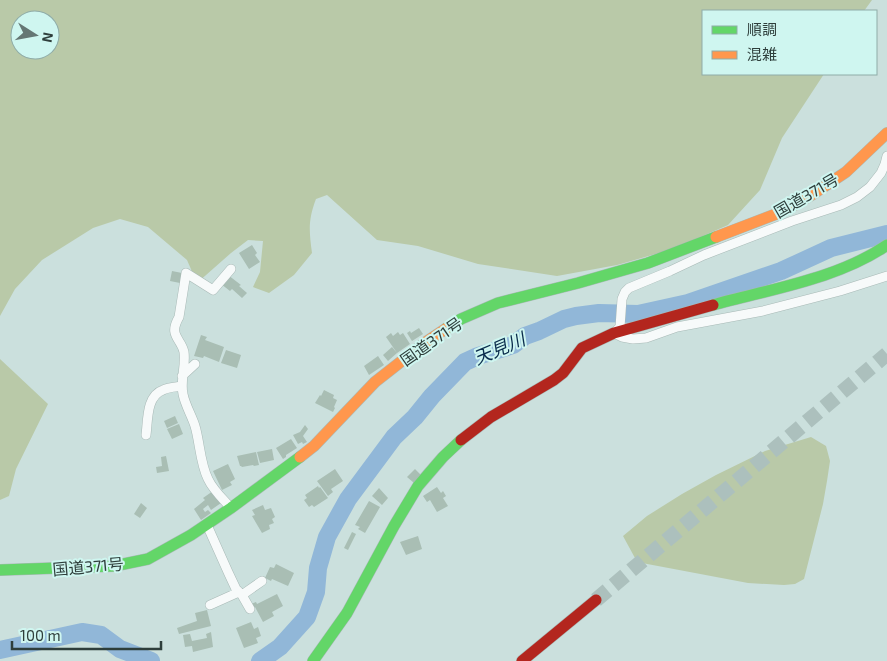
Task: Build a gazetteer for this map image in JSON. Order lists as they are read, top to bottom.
{
  "streets": {
    "main road": ["国道371号"]
  },
  "water": ["天見川"],
  "legend": ["順調", "混雑"],
  "scale_bar": "100 m",
  "north": "right"
}
